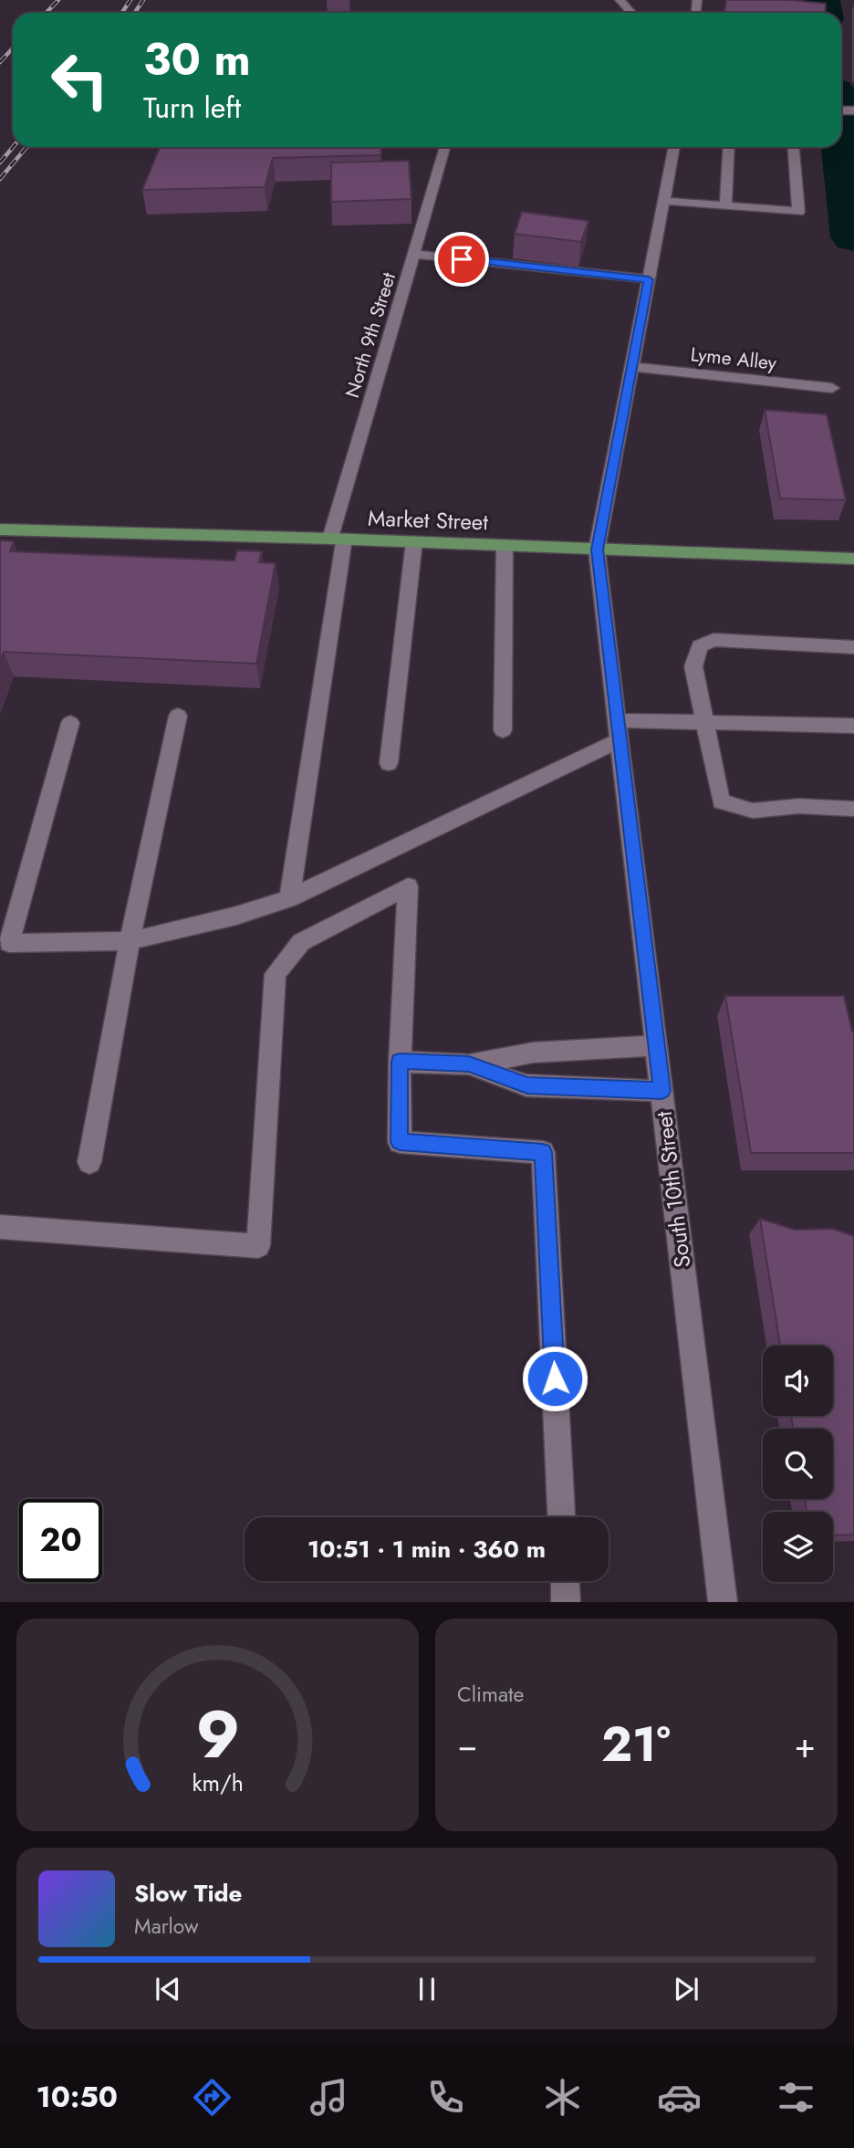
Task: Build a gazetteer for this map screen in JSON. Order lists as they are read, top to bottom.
{
  "streets": {
    "main road": ["Market Street"],
    "street": ["North 9th Street", "Lyme Alley", "South 10th Street"]
  },
  "crossings": [
    ["North 9th Street", "Market Street"],
    ["Lyme Alley", "South 10th Street"],
    ["Market Street", "South 10th Street"]
  ],
  "page": {
    "turn": ["30 m", "Turn left"],
    "limit": "20",
    "trip": "10:51 · 1 min · 360 m",
    "tile": "Climate",
    "heat": ["−", "21°", "+"],
    "song": ["Slow Tide", "Marlow"],
    "tabs": "10:50",
    "gauge": ["9", "km/h"]
  }
}
